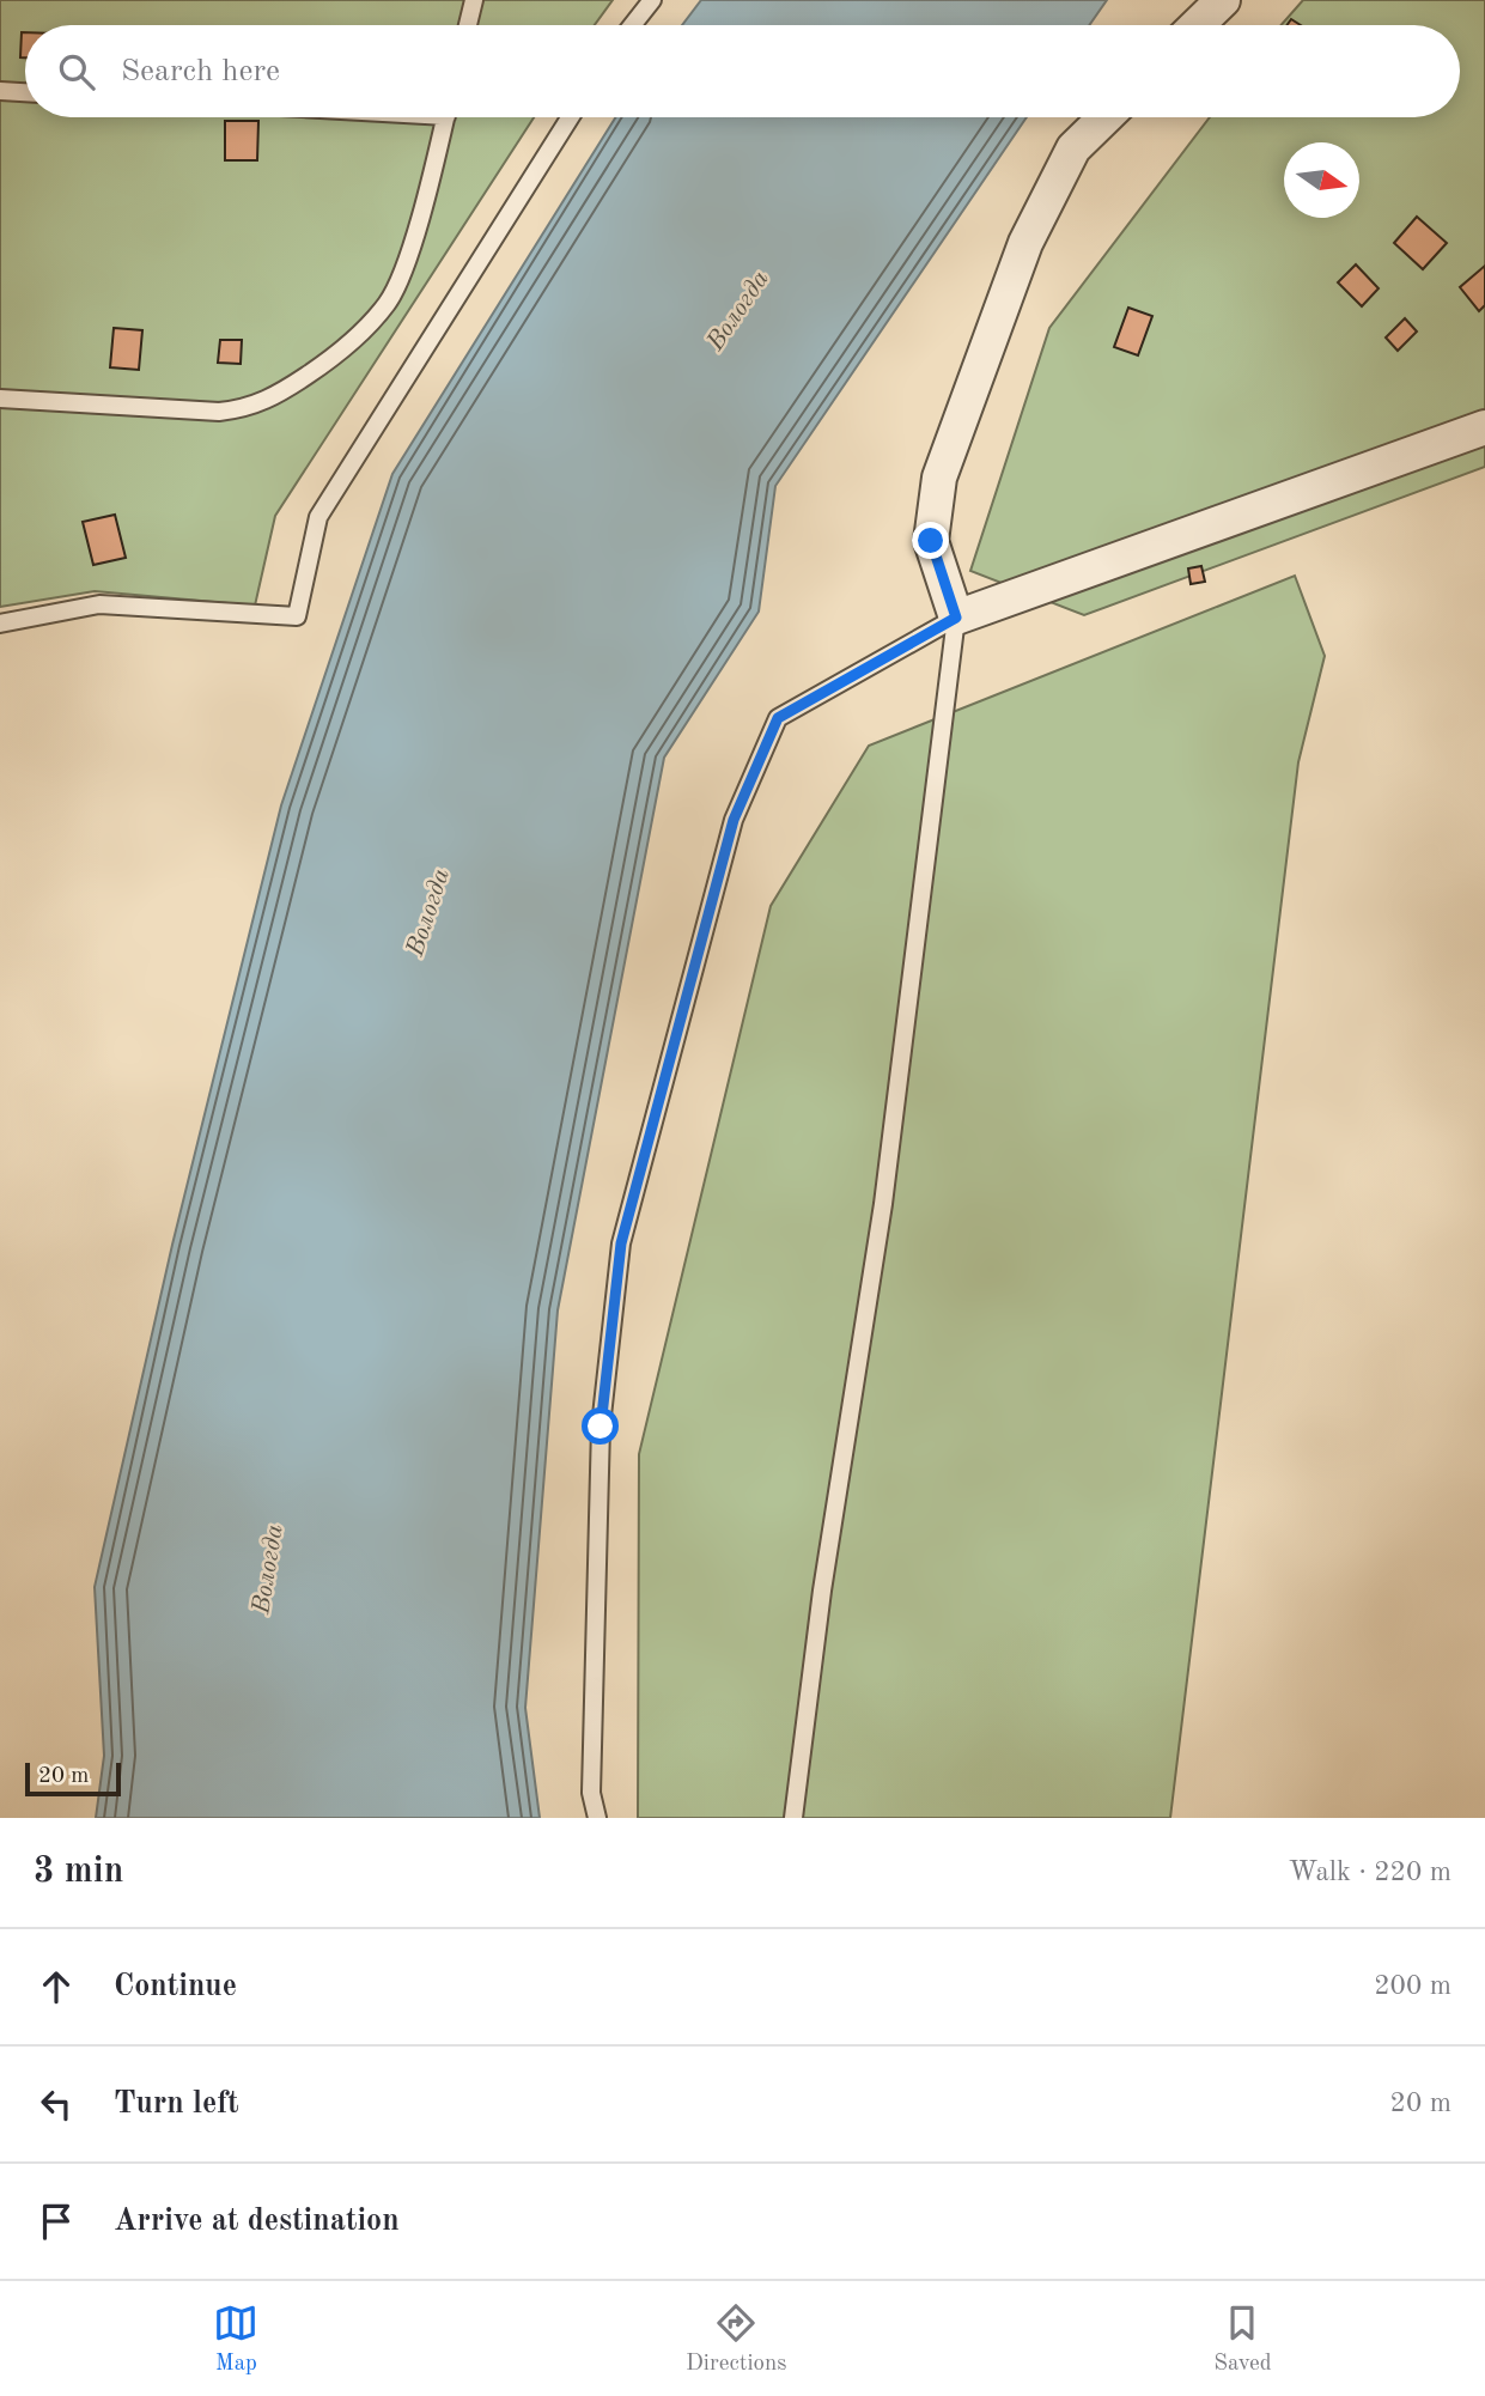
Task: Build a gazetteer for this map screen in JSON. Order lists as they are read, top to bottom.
{
  "water": ["Вологда"],
  "scale_bar": "20 m",
  "north": "right",
  "page": {
    "search": "Search here",
    "scale": "20 m",
    "heading": ["3 min", "Walk · 220 m"],
    "list": [
      ["Continue", "200 m"],
      ["Turn left", "20 m"],
      "Arrive at destination"
    ],
    "nav": ["Map", "Directions", "Saved"]
  }
}
